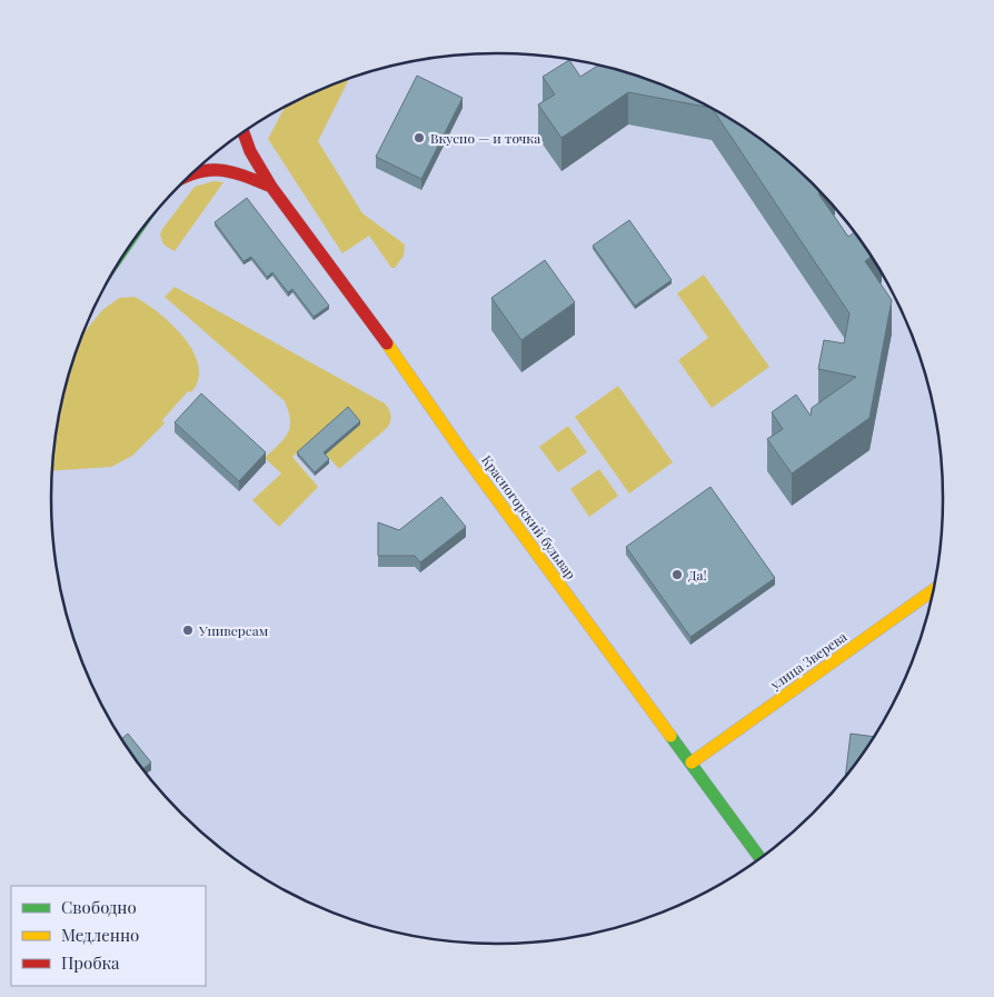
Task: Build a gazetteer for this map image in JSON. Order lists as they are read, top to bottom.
{
  "streets": {
    "main road": ["Красногорский бульвар", "улица Зверева"]
  },
  "crossings": [
    ["Красногорский бульвар", "улица Зверева"]
  ],
  "places": ["Вкусно — и точка", "Да!", "Универсам"],
  "legend": ["Свободно", "Медленно", "Пробка"]
}
